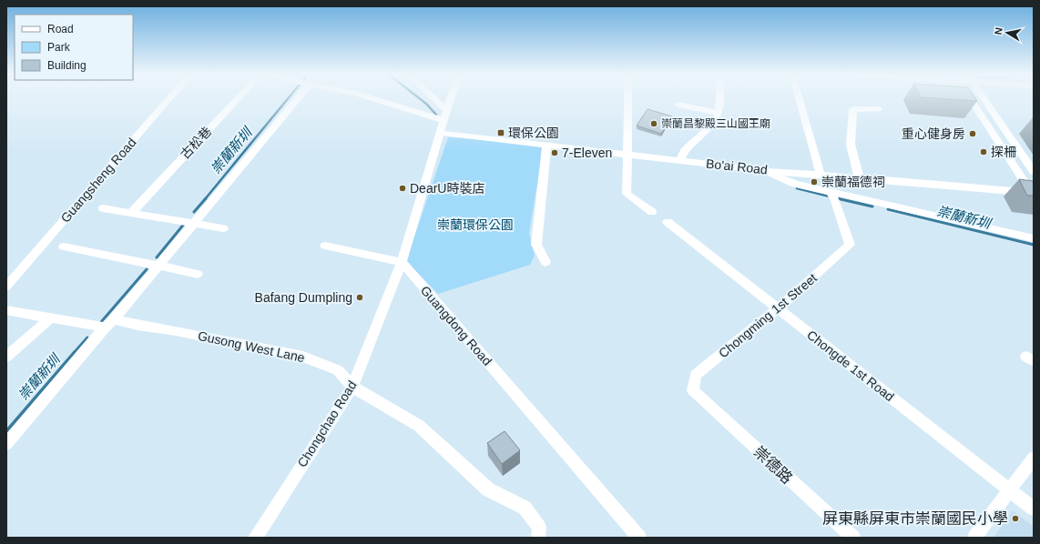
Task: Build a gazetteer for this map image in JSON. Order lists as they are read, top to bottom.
{
  "streets": {
    "street": [
      "古松巷",
      "Bo'ai Road",
      "Guangsheng Road",
      "Chongming 1st Street",
      "Guangdong Road",
      "Gusong West Lane",
      "Chongde 1st Road",
      "Chongchao Road",
      "崇德路"
    ]
  },
  "crossings": [
    ["Chongming 1st Street", "Chongde 1st Road"],
    ["Chongming 1st Street", "崇德路"],
    ["Guangdong Road", "Chongchao Road"],
    ["Gusong West Lane", "Chongchao Road"]
  ],
  "water": ["崇蘭新圳"],
  "parks": ["崇蘭環保公園"],
  "places": {
    "other": [
      "崇蘭昌黎殿三山國王廟",
      "重心健身房",
      "探柵",
      "7-Eleven",
      "崇蘭福德祠",
      "DearU時裝店",
      "Bafang Dumpling",
      "屏東縣屏東市崇蘭國民小學"
    ],
    "transit": ["環保公園"]
  },
  "legend": ["Road", "Park", "Building"],
  "north": "left"
}
